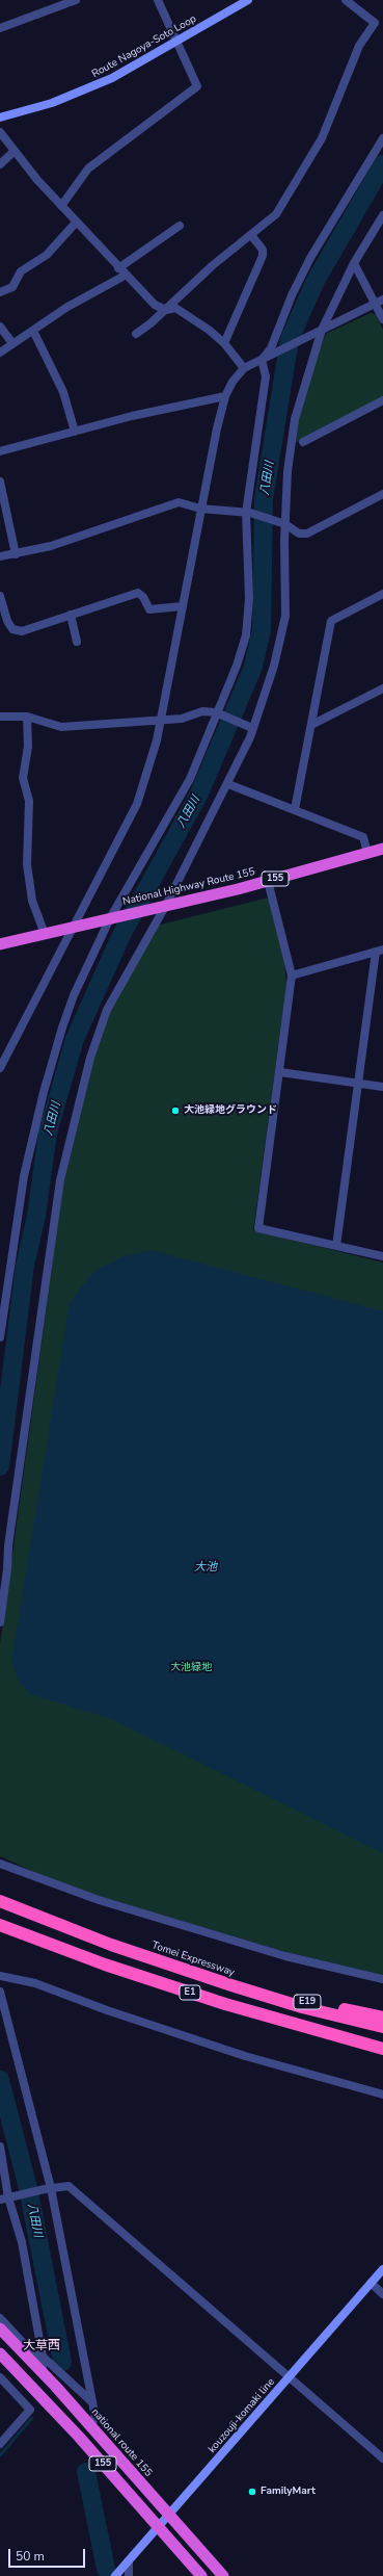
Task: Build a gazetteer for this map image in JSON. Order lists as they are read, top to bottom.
{
  "streets": {
    "highway": [
      "155",
      "National Highway Route 155",
      "Tomei Expressway",
      "E1",
      "E19",
      "national route 155"
    ],
    "main road": ["Route Nagoya-Soto Loop", "kouzouji-komaki line"]
  },
  "crossings": [
    ["155", "kouzouji-komaki line"],
    ["Tomei Expressway", "E19"],
    ["kouzouji-komaki line", "national route 155"]
  ],
  "districts": ["大草西"],
  "water": ["八田川", "大池"],
  "parks": ["大池緑地"],
  "places": ["大池緑地グラウンド", "FamilyMart"],
  "scale_bar": "50 m"
}
